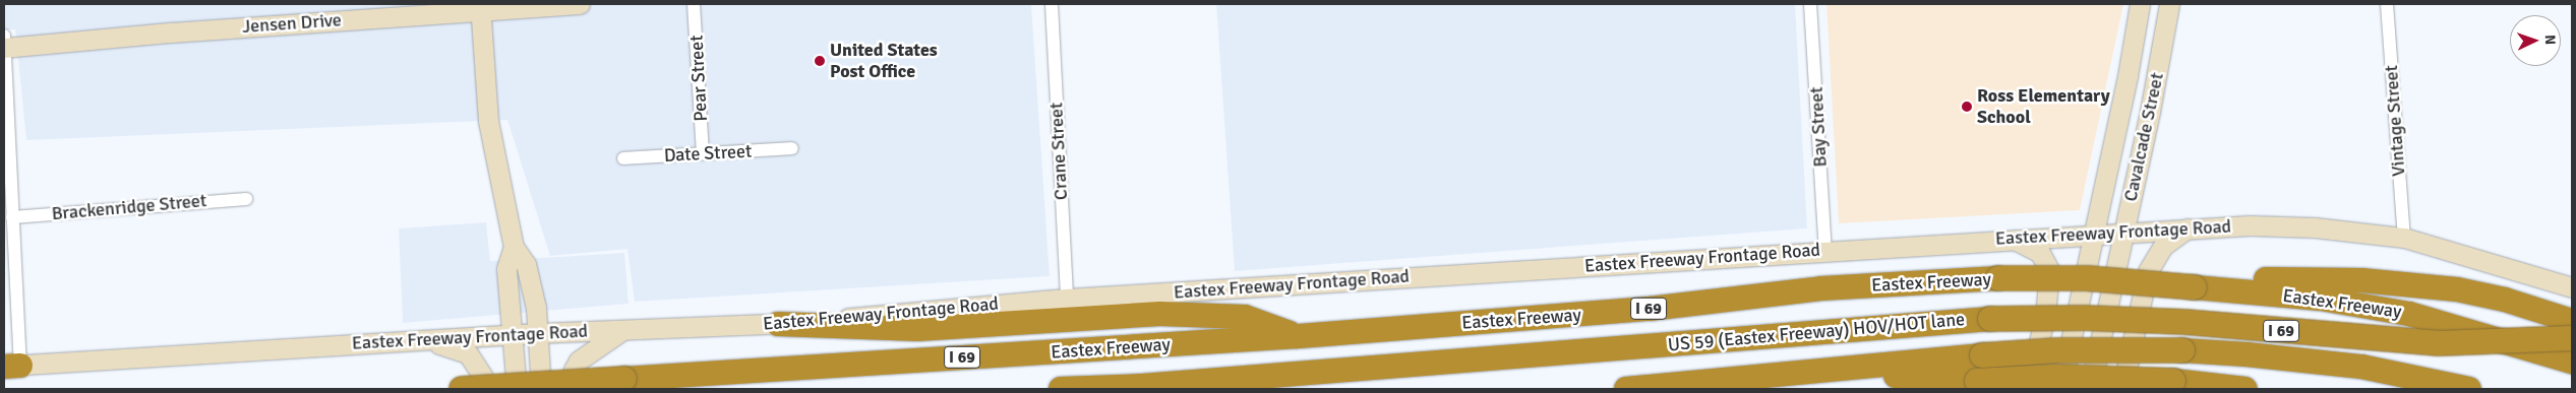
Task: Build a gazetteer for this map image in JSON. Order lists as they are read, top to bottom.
{
  "streets": {
    "highway": ["Eastex Freeway", "I 69", "US 59 (Eastex Freeway) HOV/HOT lane"],
    "main road": ["Jensen Drive", "Cavalcade Street", "Eastex Freeway Frontage Road"],
    "street": [
      "Pear Street",
      "Vintage Street",
      "Bay Street",
      "Crane Street",
      "Date Street",
      "Brackenridge Street"
    ]
  },
  "crossings": [
    ["Pear Street", "Date Street"],
    ["Vintage Street", "Eastex Freeway Frontage Road"],
    ["Bay Street", "Eastex Freeway Frontage Road"],
    ["Cavalcade Street", "Eastex Freeway Frontage Road"],
    ["Crane Street", "Eastex Freeway Frontage Road"]
  ],
  "places": ["United States Post Office", "Ross Elementary School"],
  "north": "right"
}
